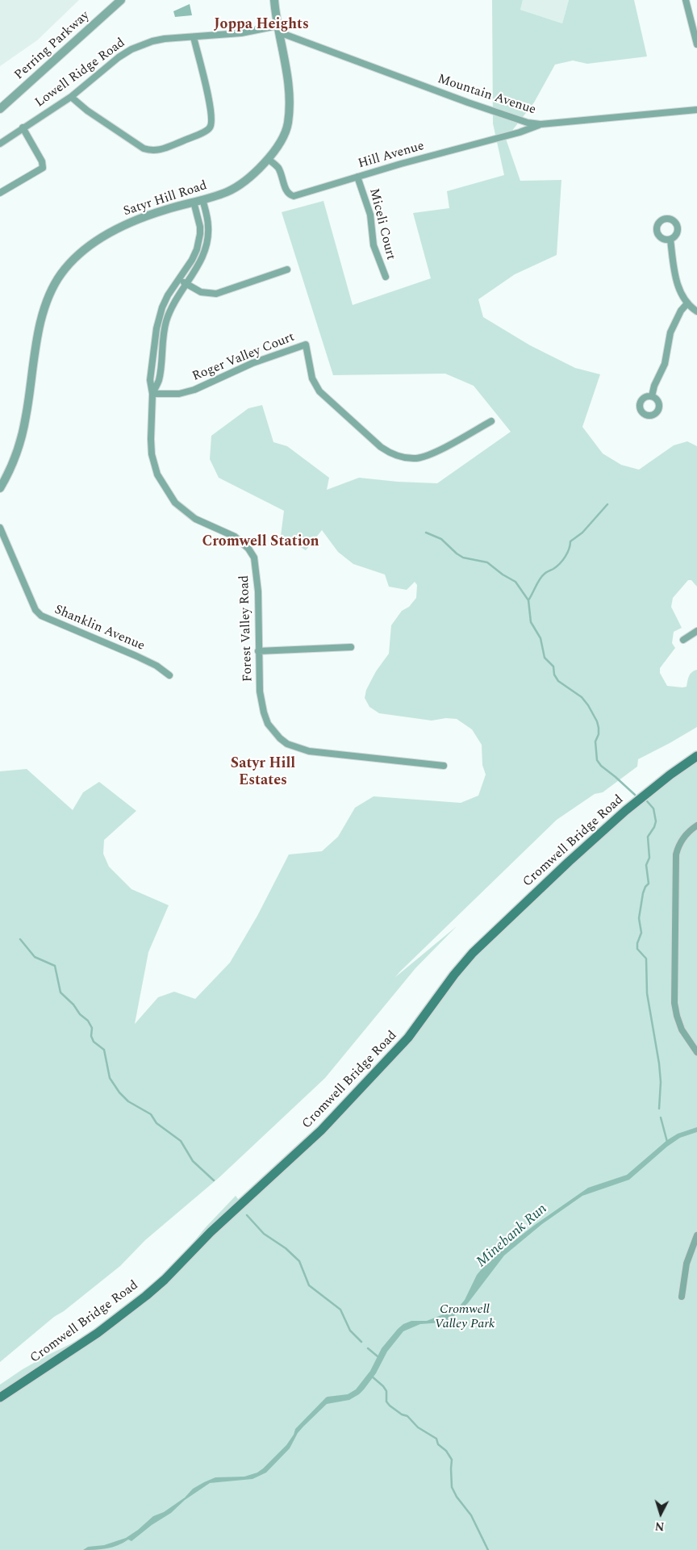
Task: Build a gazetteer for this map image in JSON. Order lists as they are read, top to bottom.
{
  "streets": {
    "main road": ["Cromwell Bridge Road"],
    "street": [
      "Perring Parkway",
      "Lowell Ridge Road",
      "Mountain Avenue",
      "Hill Avenue",
      "Satyr Hill Road",
      "Miceli Court",
      "Roger Valley Court",
      "Shanklin Avenue",
      "Forest Valley Road"
    ]
  },
  "crossings": [
    ["Lowell Ridge Road", "Mountain Avenue"],
    ["Lowell Ridge Road", "Satyr Hill Road"],
    ["Mountain Avenue", "Hill Avenue"],
    ["Mountain Avenue", "Satyr Hill Road"],
    ["Hill Avenue", "Satyr Hill Road"],
    ["Hill Avenue", "Miceli Court"],
    ["Satyr Hill Road", "Forest Valley Road"],
    ["Roger Valley Court", "Forest Valley Road"]
  ],
  "districts": ["Joppa Heights", "Cromwell Station", "Satyr Hill Estates"],
  "water": ["Minebank Run"],
  "parks": ["Cromwell Valley Park"],
  "north": "bottom"
}
